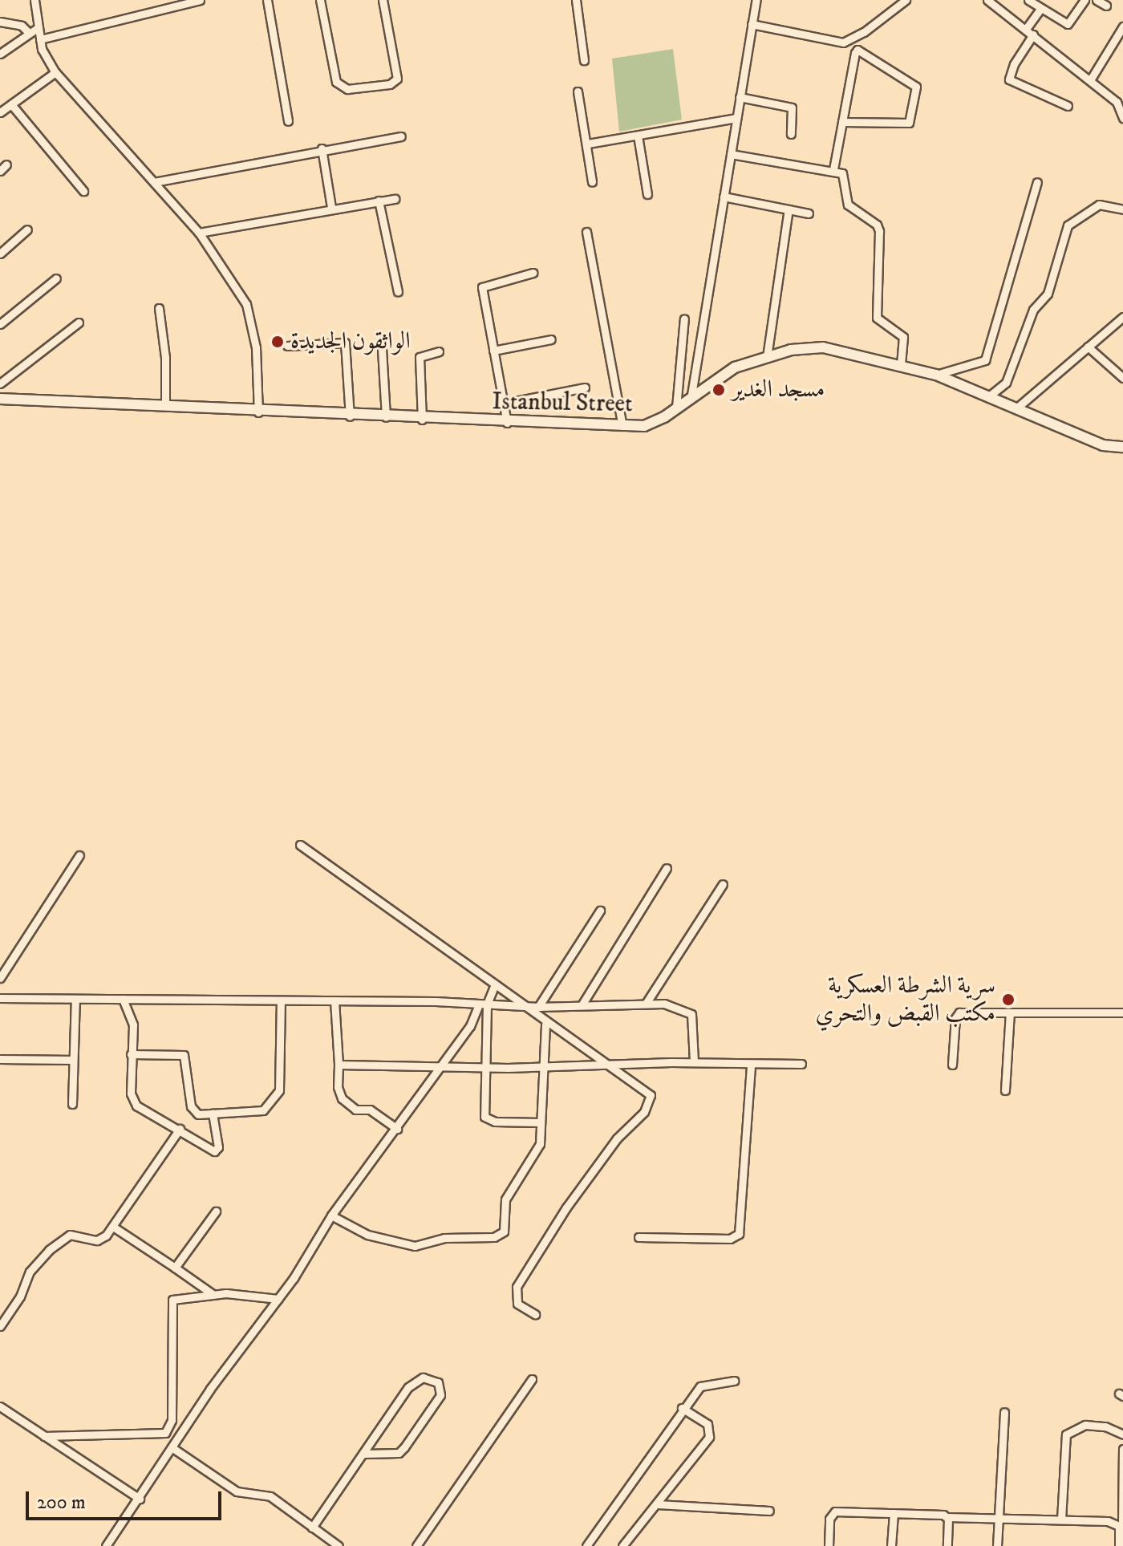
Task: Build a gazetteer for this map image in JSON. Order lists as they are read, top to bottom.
{
  "streets": {
    "street": ["Istanbul Street"]
  },
  "places": ["الواثقون الجديدة", "مسجد الغدير", "سرية الشرطة العسكرية مكتب القبض والتحري"],
  "scale_bar": "200 m"
}
